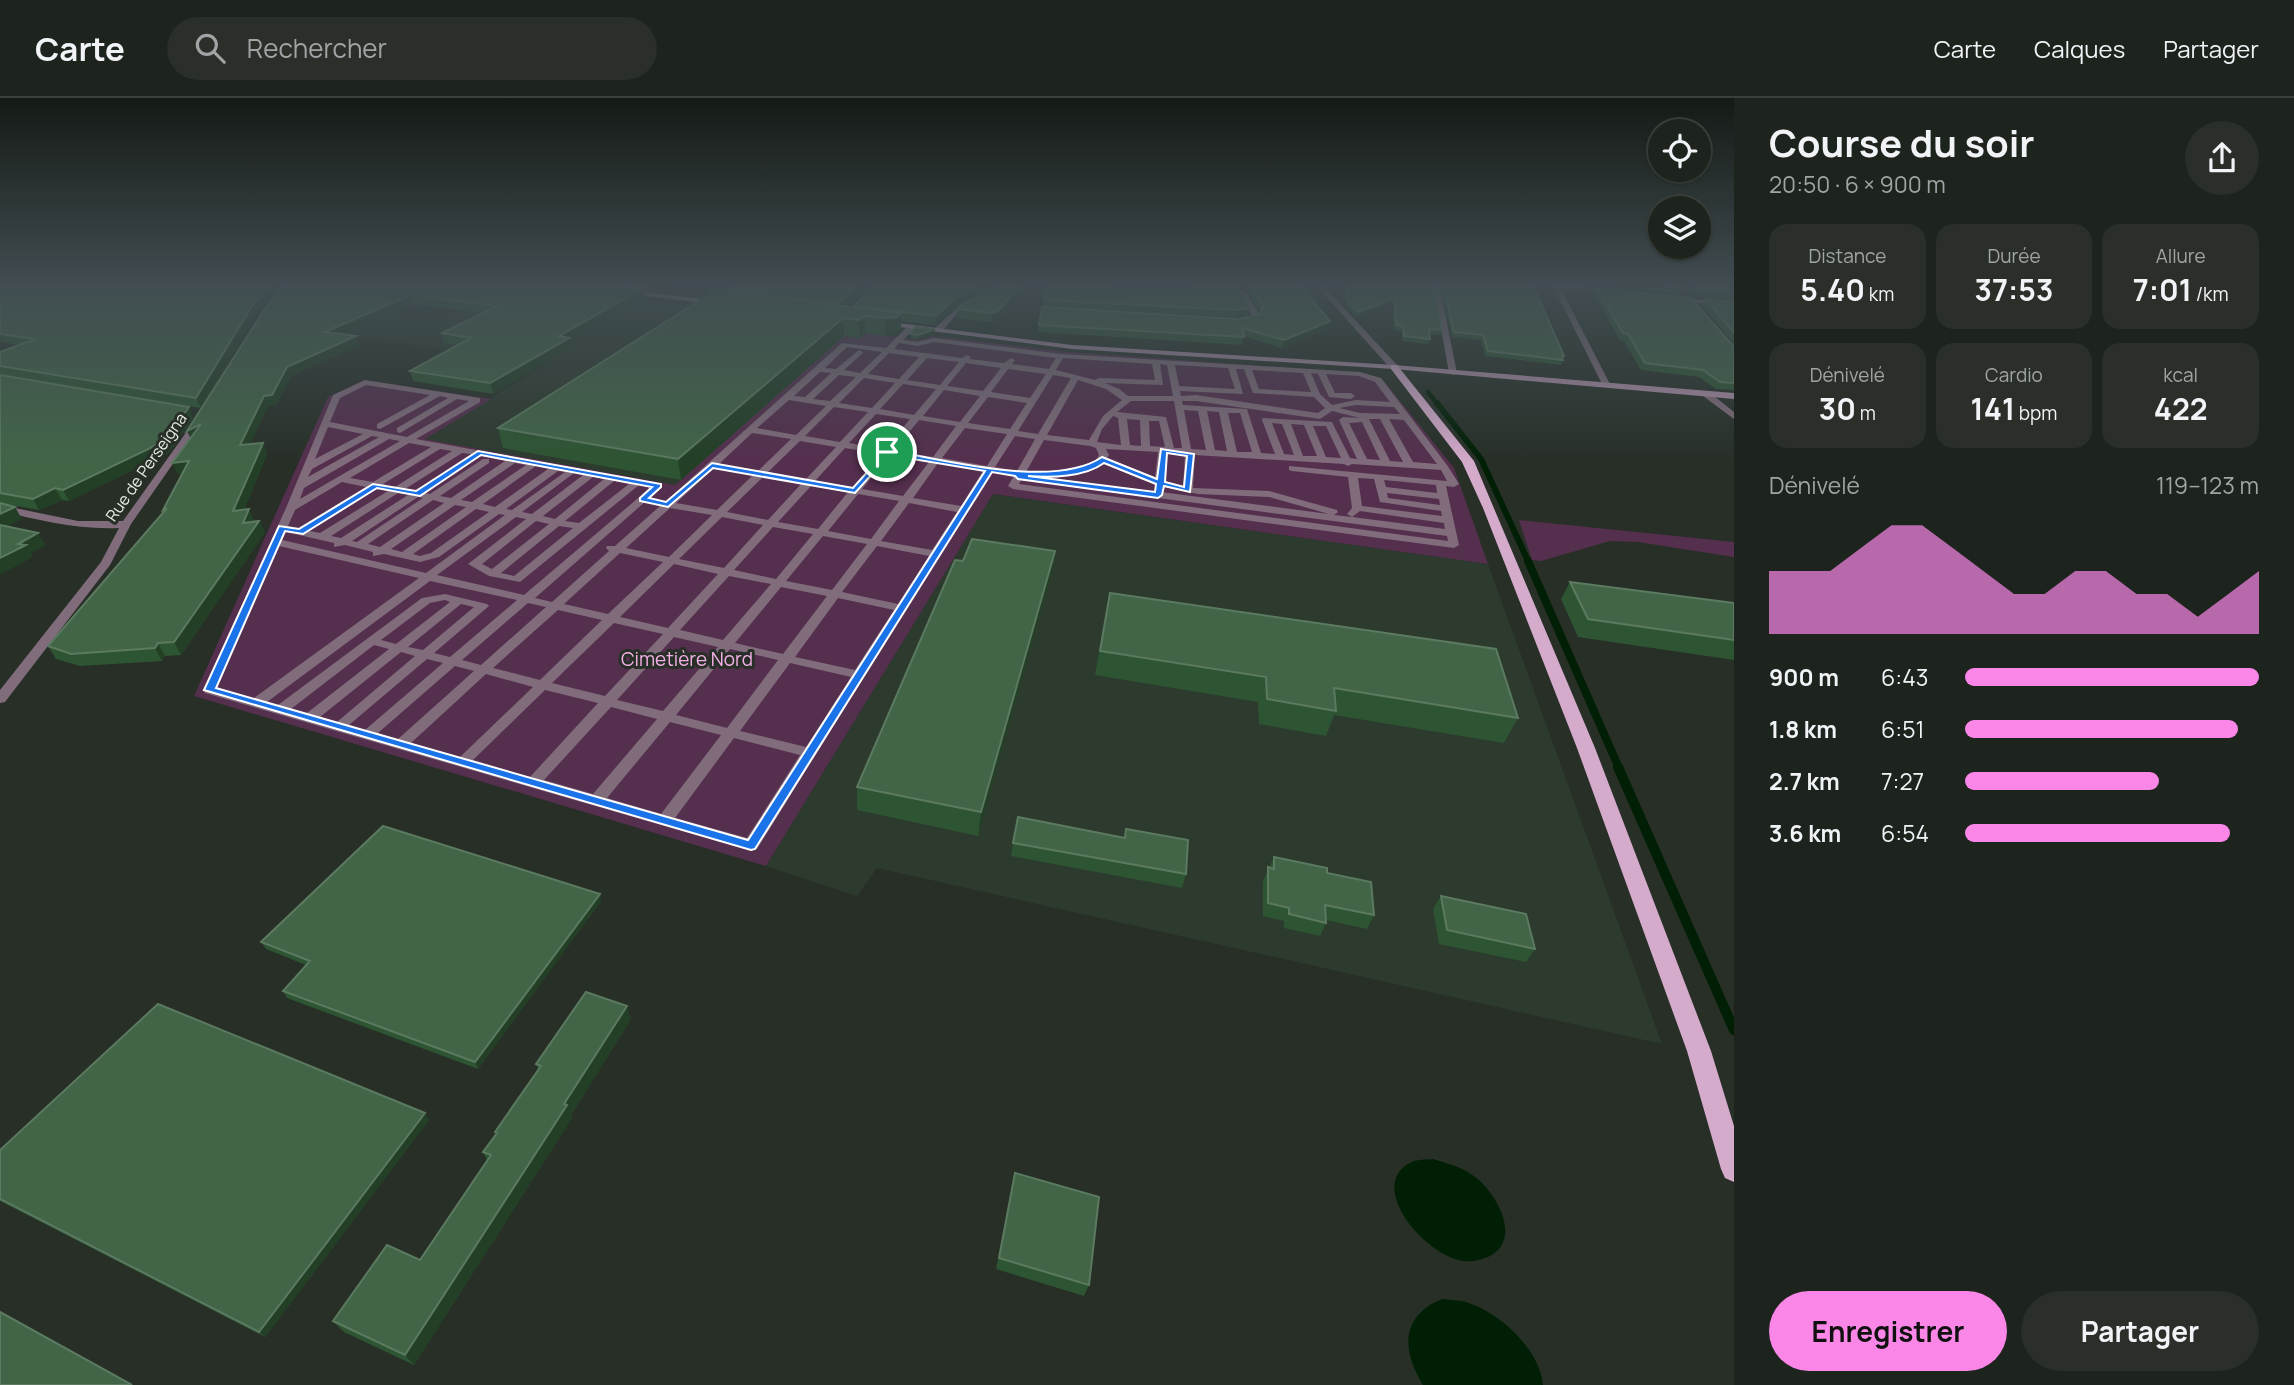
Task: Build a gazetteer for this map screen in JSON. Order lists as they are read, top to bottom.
{
  "streets": {
    "street": ["Rue de Perseigna"]
  },
  "parks": ["Cimetière Nord"],
  "page": {
    "header": "Carte",
    "search": "Rechercher",
    "nav": ["Carte", "Calques", "Partager"],
    "heading": ["Course du soir", "20:50 · 6 × 900 m"],
    "stats": [
      ["Distance", "5.40 km"],
      ["Durée", "37:53"],
      ["Allure", "7:01 /km"],
      ["Dénivelé", "30 m"],
      ["Cardio", "141 bpm"],
      ["kcal", "422"]
    ],
    "chart": ["Dénivelé", "119–123 m"],
    "list": [
      {
        "name": "900 m",
        "note": "6:43"
      },
      {
        "name": "1.8 km",
        "note": "6:51"
      },
      {
        "name": "2.7 km",
        "note": "7:27"
      },
      {
        "name": "3.6 km",
        "note": "6:54"
      }
    ],
    "buttons": ["Enregistrer", "Partager"]
  }
}
